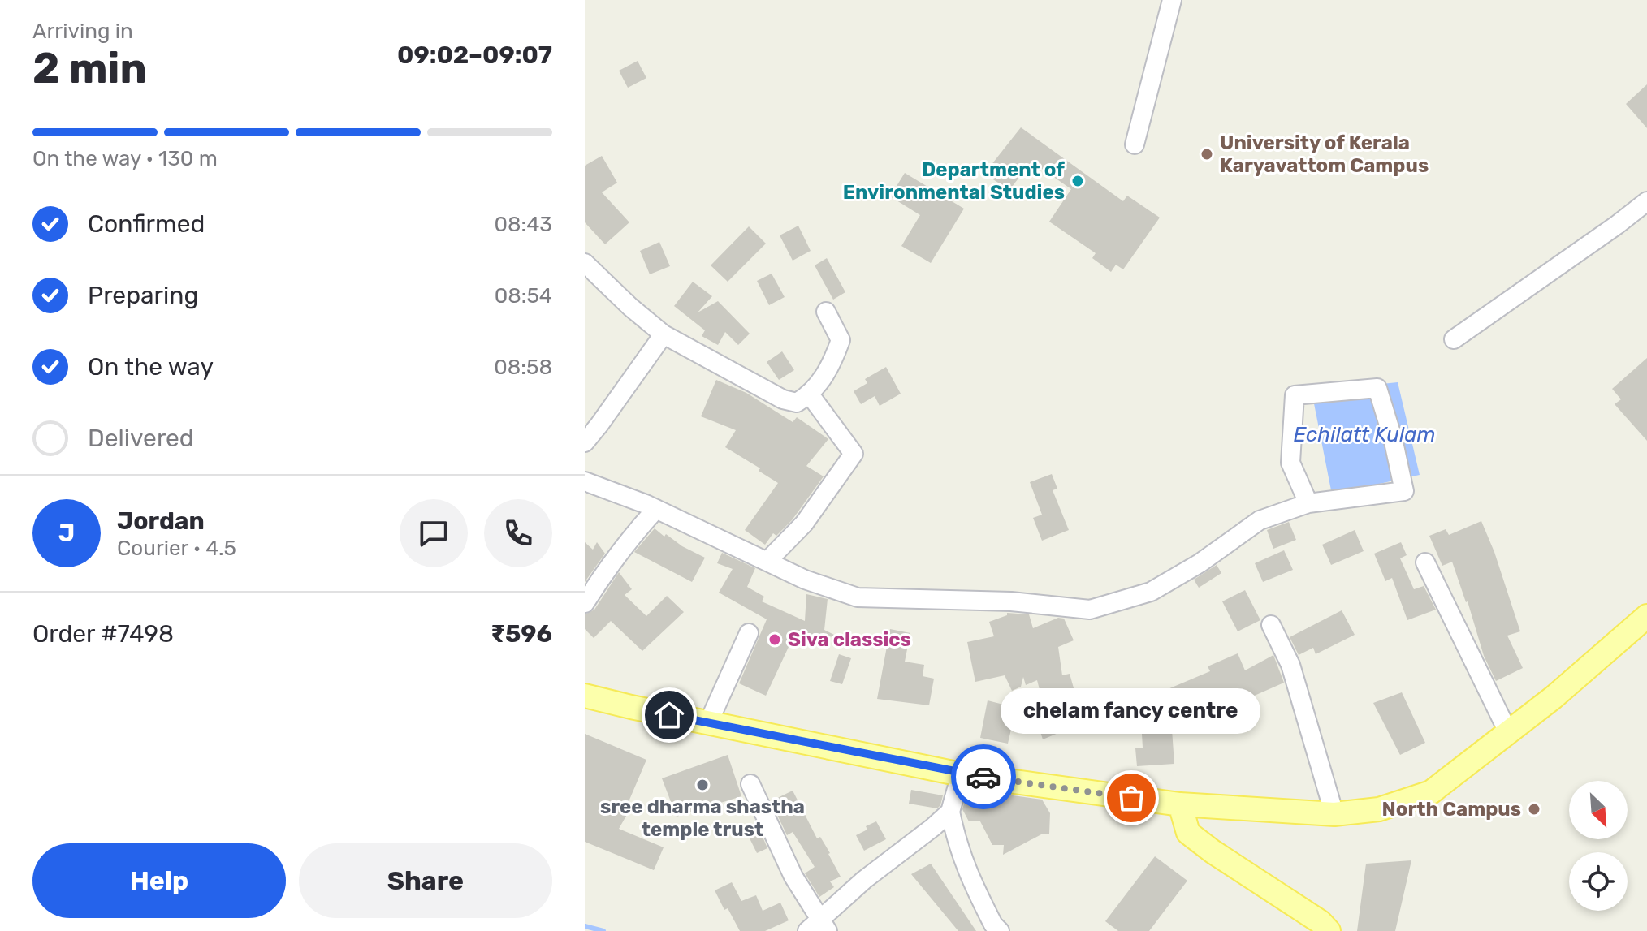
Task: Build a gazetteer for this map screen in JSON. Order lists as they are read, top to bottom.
{
  "water": ["Echilatt Kulam"],
  "places": [
    "University of Kerala Karyavattom Campus",
    "Department of Environmental Studies",
    "Siva classics",
    "sree dharma shastha temple trust",
    "chelam fancy centre",
    "North Campus"
  ],
  "north": "bottom right",
  "page": {
    "heading": ["2 min", "Arriving in", "09:02–09:07"],
    "panel": [
      "Jordan",
      "Courier · 4.5",
      "Order #7498",
      "₹596"
    ],
    "bar": "On the way · 130 m",
    "list": [
      ["Confirmed", "08:43"],
      ["Preparing", "08:54"],
      ["On the way", "08:58"],
      "Delivered"
    ],
    "round": "J",
    "bubble": "chelam fancy centre",
    "buttons": ["Help", "Share"]
  }
}
